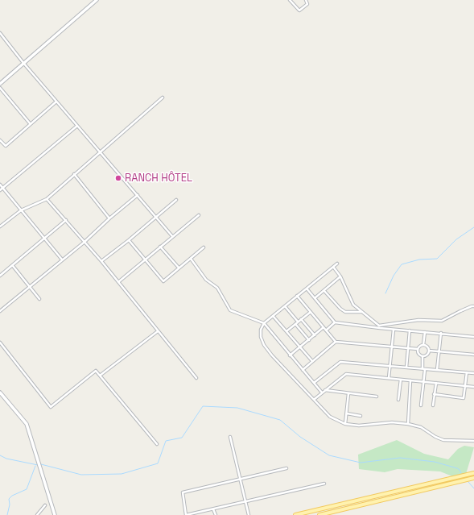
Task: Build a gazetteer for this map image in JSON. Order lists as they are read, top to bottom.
{
  "places": ["RANCH HÔTEL"]
}
